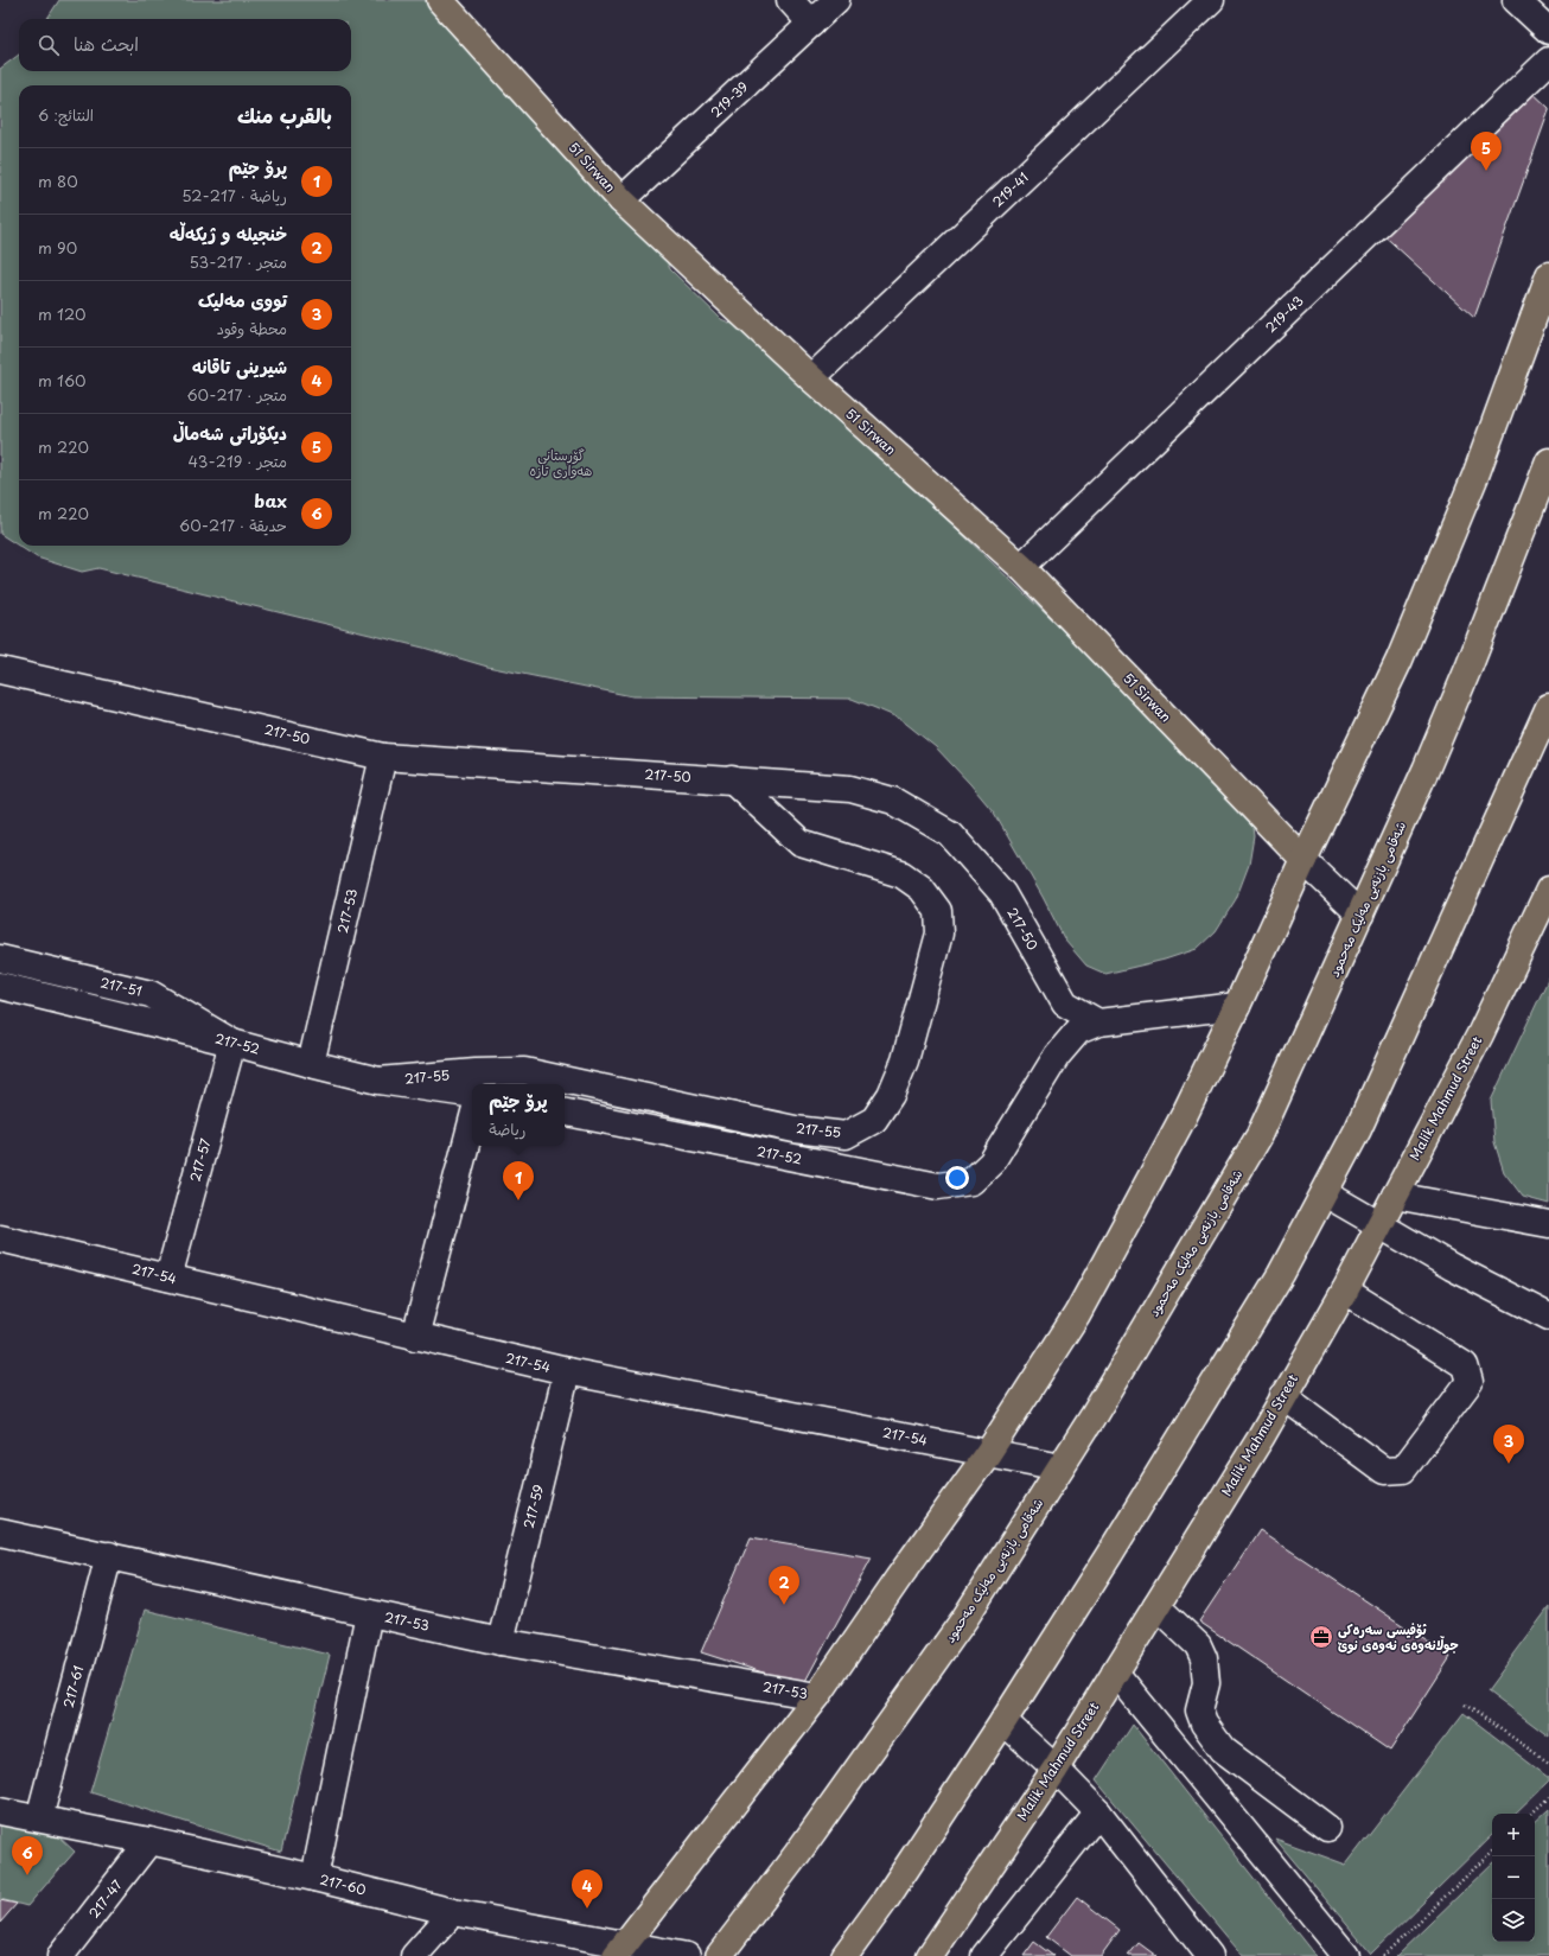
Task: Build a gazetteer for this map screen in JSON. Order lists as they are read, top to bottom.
{
  "streets": {
    "main road": ["51 Sirwan", "شەقامی بازنەیی مەلیک مەحمود", "Malik Mahmud Street"],
    "street": [
      "219-39",
      "219-41",
      "219-43",
      "217-50",
      "217-53",
      "217-51",
      "217-52",
      "217-55",
      "217-57",
      "217-54",
      "217-59",
      "217-61",
      "217-60",
      "217-47"
    ]
  },
  "crossings": [
    ["219-39", "51 Sirwan"],
    ["51 Sirwan", "219-41"],
    ["51 Sirwan", "219-43"],
    ["217-50", "217-53"],
    ["217-50", "217-52"],
    ["217-50", "217-55"],
    ["شەقامی بازنەیی مەلیک مەحمود", "217-54"],
    ["217-53", "217-52"],
    ["217-53", "217-59"],
    ["217-53", "217-61"],
    ["217-51", "217-52"],
    ["217-51", "217-57"],
    ["217-52", "217-55"],
    ["217-52", "217-57"],
    ["217-57", "217-54"],
    ["217-54", "217-59"],
    ["217-61", "217-60"],
    ["217-60", "217-47"]
  ],
  "parks": ["گۆڕستانی هەواری تازە"],
  "places": {
    "office": ["ئۆفیسی سەرەکی جوڵانەوەی نەوەی نوێ"]
  },
  "page": {
    "search": "ابحث هنا",
    "heading": ["بالقرب منك", "النتائج: 6"],
    "pins": [
      "5",
      "1",
      "3",
      "2",
      "6",
      "4"
    ],
    "list": [
      {
        "mark": "1",
        "name": "پرۆ جێم",
        "note": "رياضة · 217-52",
        "value": "80 m"
      },
      {
        "mark": "2",
        "name": "خنجیلە و ژیکەڵە",
        "note": "متجر · 217-53",
        "value": "90 m"
      },
      {
        "mark": "3",
        "name": "تووی مەلیک",
        "note": "محطة وقود",
        "value": "120 m"
      },
      {
        "mark": "4",
        "name": "شیرینی تاقانه",
        "note": "متجر · 217-60",
        "value": "160 m"
      },
      {
        "mark": "5",
        "name": "دیکۆراتی شەماڵ",
        "note": "متجر · 219-43",
        "value": "220 m"
      },
      {
        "mark": "6",
        "name": "bax",
        "note": "حديقة · 217-60",
        "value": "220 m"
      }
    ],
    "popup": ["پرۆ جێم", "رياضة"],
    "map_buttons": ["+", "−"]
  }
}
